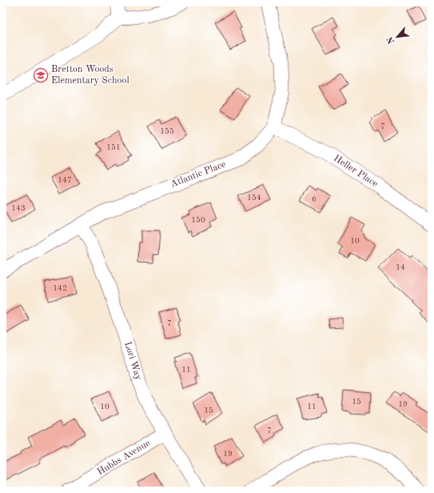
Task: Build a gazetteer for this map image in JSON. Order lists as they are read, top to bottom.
{
  "streets": {
    "street": [
      "Heller Place",
      "Atlantic Place",
      "Lori Way",
      "Hubbs Avenue"
    ]
  },
  "crossings": [
    ["Heller Place", "Atlantic Place"],
    ["Atlantic Place", "Lori Way"],
    ["Lori Way", "Hubbs Avenue"]
  ],
  "places": {
    "school or university": ["Bretton Woods Elementary School"]
  },
  "house_numbers": [
    "7",
    "155",
    "151",
    "147",
    "154",
    "6",
    "143",
    "150",
    "10",
    "14",
    "142",
    "7",
    "11",
    "15",
    "19",
    "10",
    "11",
    "15",
    "7",
    "19"
  ],
  "north": "bottom left"
}
